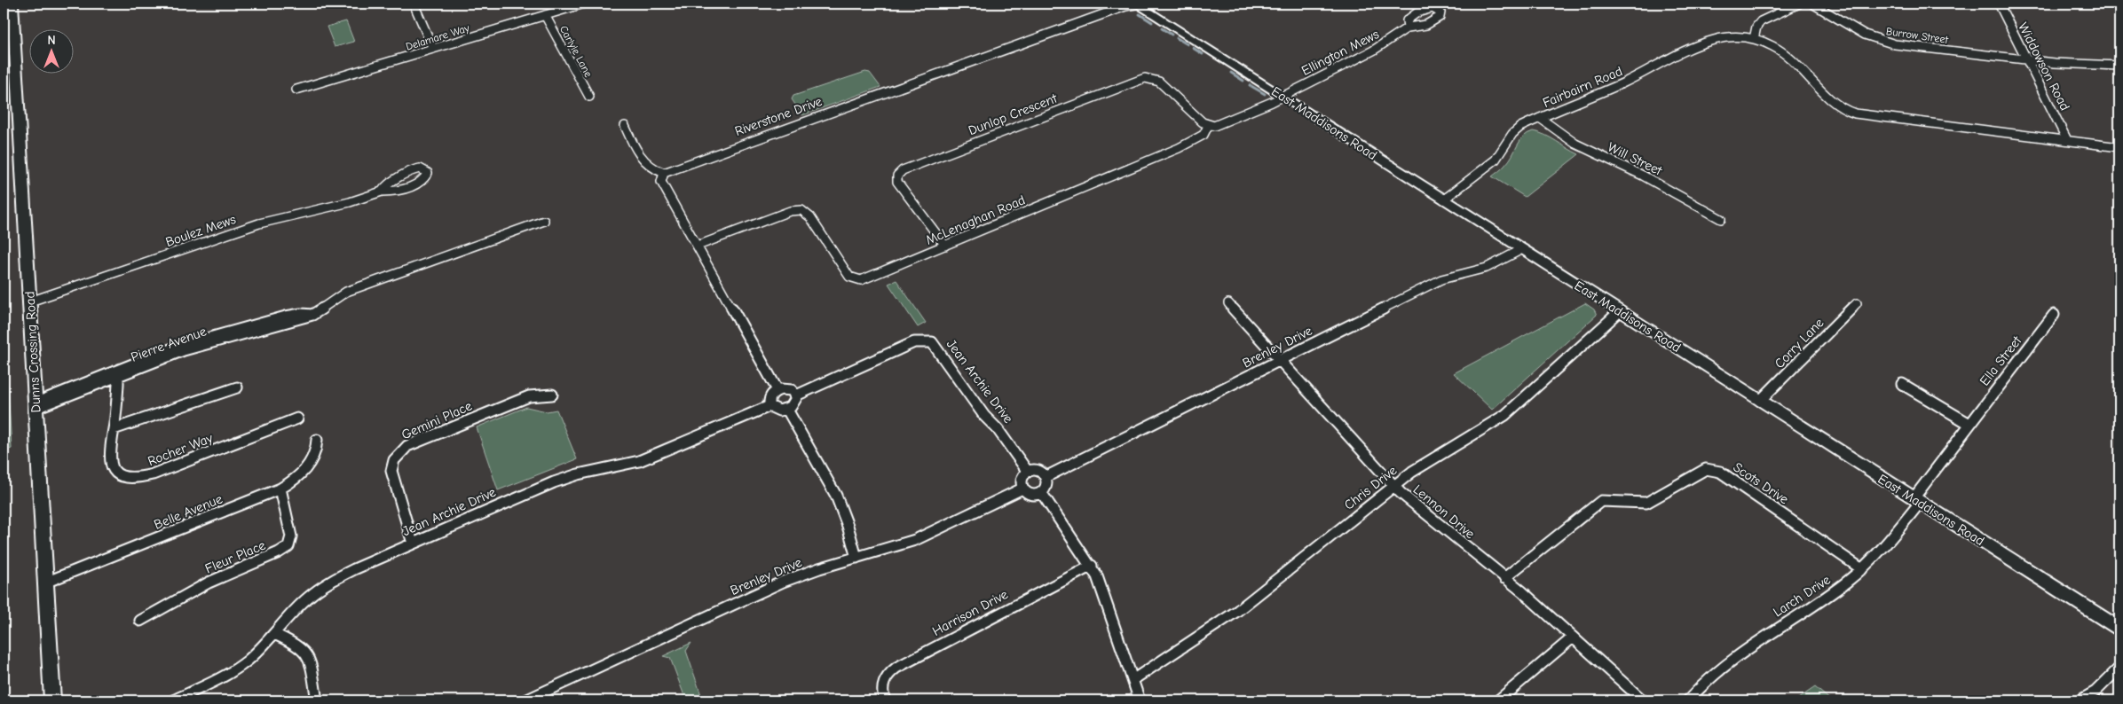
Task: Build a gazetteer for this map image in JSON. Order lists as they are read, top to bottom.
{
  "streets": {
    "street": [
      "Burrow Street",
      "Delamare Way",
      "Carlyle Lane",
      "Ellington Mews",
      "Widdowson Road",
      "Fairbairn Road",
      "Dunlop Crescent",
      "Riverstone Drive",
      "East Maddisons Road",
      "Will Street",
      "McLenaghan Road",
      "Boulez Mews",
      "Corry Lane",
      "Pierre Avenue",
      "Brenley Drive",
      "Dunns Crossing Road",
      "Ella Street",
      "Jean Archie Drive",
      "Gemini Place",
      "Rocher Way",
      "Scots Drive",
      "Chris Drive",
      "Belle Avenue",
      "Lennon Drive",
      "Fleur Place",
      "Larch Drive",
      "Harrison Drive"
    ]
  },
  "crossings": [
    ["Burrow Street", "Widdowson Road"],
    ["Delamare Way", "Carlyle Lane"],
    ["Ellington Mews", "East Maddisons Road"],
    ["Ellington Mews", "McLenaghan Road"],
    ["Fairbairn Road", "East Maddisons Road"],
    ["Fairbairn Road", "Will Street"],
    ["Dunlop Crescent", "McLenaghan Road"],
    ["Riverstone Drive", "East Maddisons Road"],
    ["East Maddisons Road", "McLenaghan Road"],
    ["East Maddisons Road", "Corry Lane"],
    ["East Maddisons Road", "Brenley Drive"],
    ["East Maddisons Road", "Ella Street"],
    ["East Maddisons Road", "Chris Drive"],
    ["East Maddisons Road", "Larch Drive"],
    ["Boulez Mews", "Dunns Crossing Road"],
    ["Pierre Avenue", "Dunns Crossing Road"],
    ["Pierre Avenue", "Rocher Way"],
    ["Brenley Drive", "Jean Archie Drive"],
    ["Brenley Drive", "Lennon Drive"],
    ["Dunns Crossing Road", "Belle Avenue"],
    ["Ella Street", "Larch Drive"],
    ["Jean Archie Drive", "Gemini Place"],
    ["Scots Drive", "Lennon Drive"],
    ["Scots Drive", "Larch Drive"],
    ["Chris Drive", "Lennon Drive"],
    ["Belle Avenue", "Fleur Place"]
  ],
  "north": "top"
}
